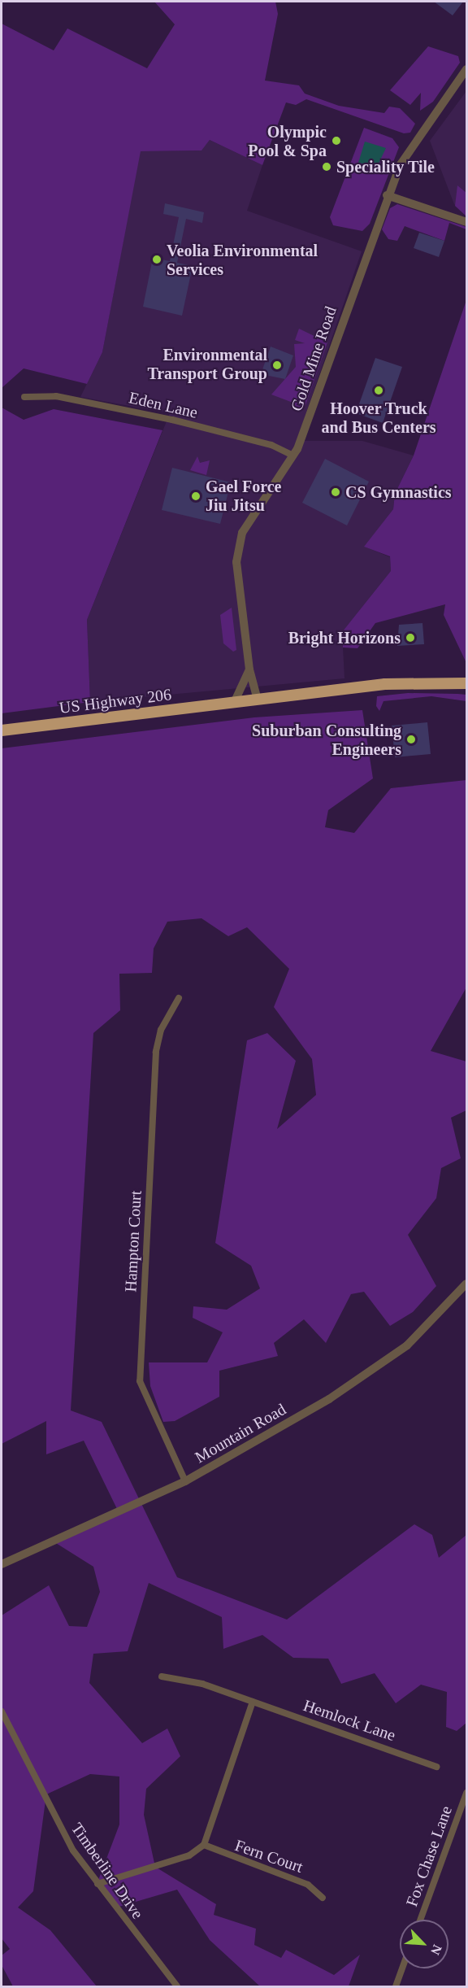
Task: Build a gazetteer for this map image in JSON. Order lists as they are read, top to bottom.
{
  "streets": {
    "highway": ["US Highway 206"],
    "street": [
      "Gold Mine Road",
      "Eden Lane",
      "Hampton Court",
      "Mountain Road",
      "Hemlock Lane",
      "Fern Court",
      "Fox Chase Lane",
      "Timberline Drive"
    ]
  },
  "crossings": [
    ["Gold Mine Road", "Eden Lane"],
    ["Gold Mine Road", "US Highway 206"],
    ["Hampton Court", "Mountain Road"]
  ],
  "places": [
    "Olympic Pool & Spa",
    "Speciality Tile",
    "Veolia Environmental Services",
    "Environmental Transport Group",
    "Hoover Truck and Bus Centers",
    "CS Gymnastics",
    "Gael Force Jiu Jitsu",
    "Bright Horizons",
    "Suburban Consulting Engineers"
  ],
  "north": "bottom right"
}
